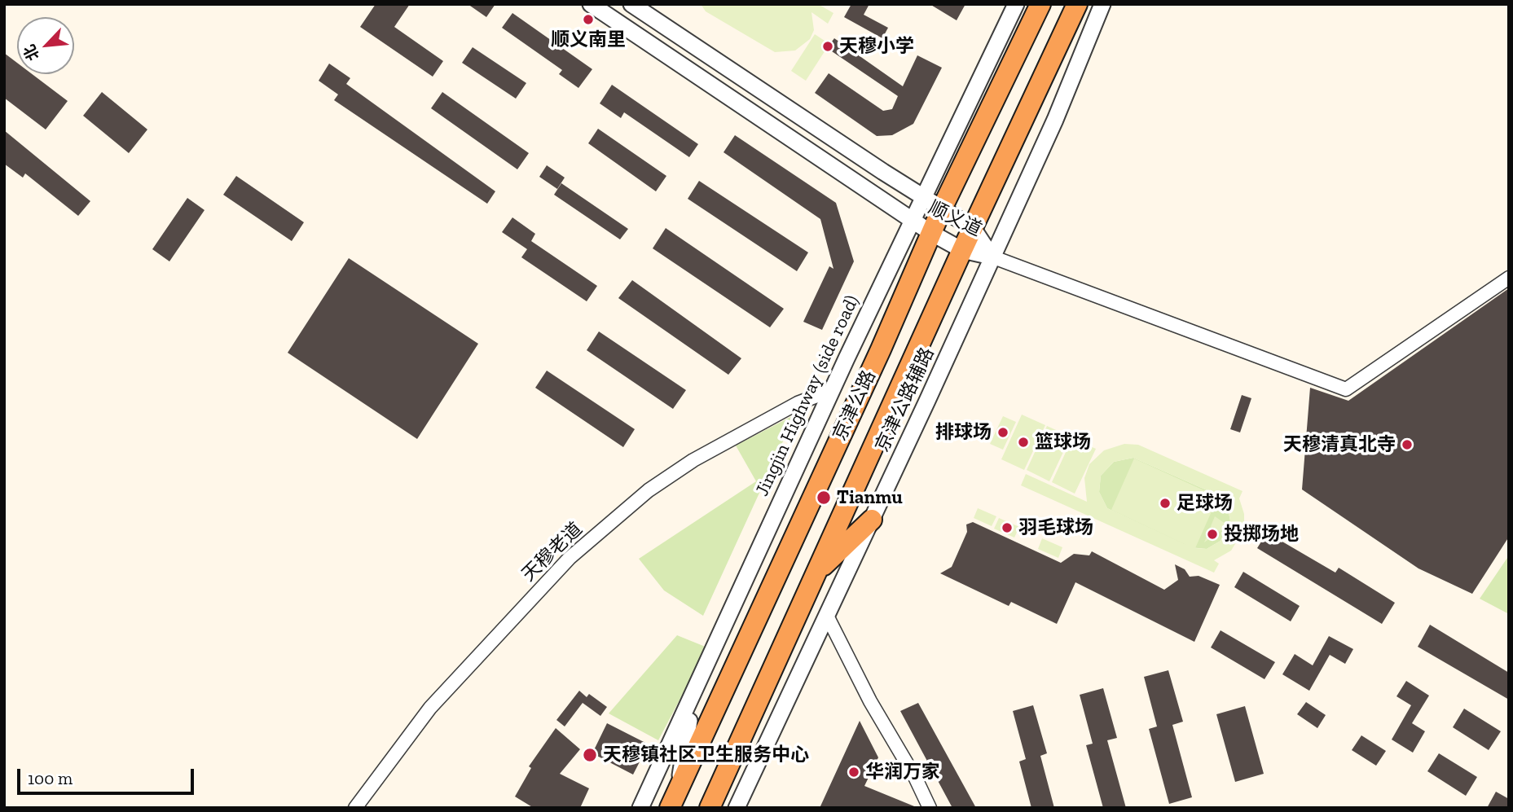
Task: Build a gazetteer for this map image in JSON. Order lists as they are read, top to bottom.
{
  "streets": {
    "highway": ["京津公路"],
    "street": [
      "顺义道",
      "Jingjin Highway (side road)",
      "京津公路辅路",
      "天穆老道"
    ]
  },
  "crossings": [
    ["顺义道", "Jingjin Highway (side road)"],
    ["顺义道", "京津公路辅路"],
    ["顺义道", "京津公路"],
    ["Jingjin Highway (side road)", "天穆老道"]
  ],
  "places": [
    "顺义南里",
    "天穆小学",
    "排球场",
    "篮球场",
    "天穆清真北寺",
    "Tianmu",
    "足球场",
    "羽毛球场",
    "投掷场地",
    "天穆镇社区卫生服务中心",
    "华润万家"
  ],
  "scale_bar": "100 m",
  "north": "bottom left"
}
